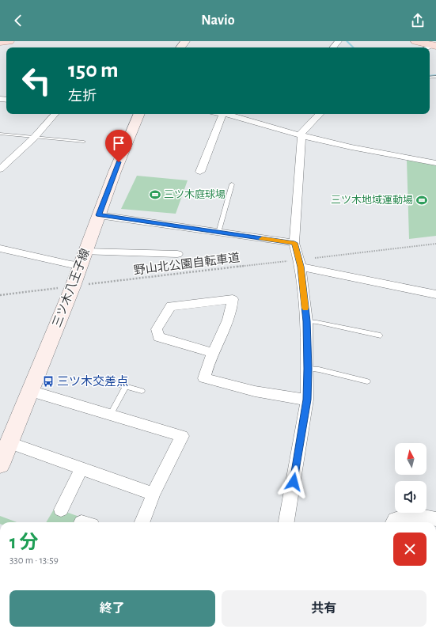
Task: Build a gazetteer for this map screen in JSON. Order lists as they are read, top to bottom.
{
  "streets": {
    "main road": ["三ツ木八王子線"],
    "path": ["野山北公園自転車道"]
  },
  "places": {
    "sports": ["三ツ木庭球場", "三ツ木地域運動場"],
    "bus stop": ["三ツ木交差点"]
  },
  "north": "top",
  "page": {
    "header": "Navio",
    "turn": ["150 m", "左折"],
    "heading": ["1 分", "330 m · 13:59"],
    "buttons": ["終了", "共有"]
  }
}
